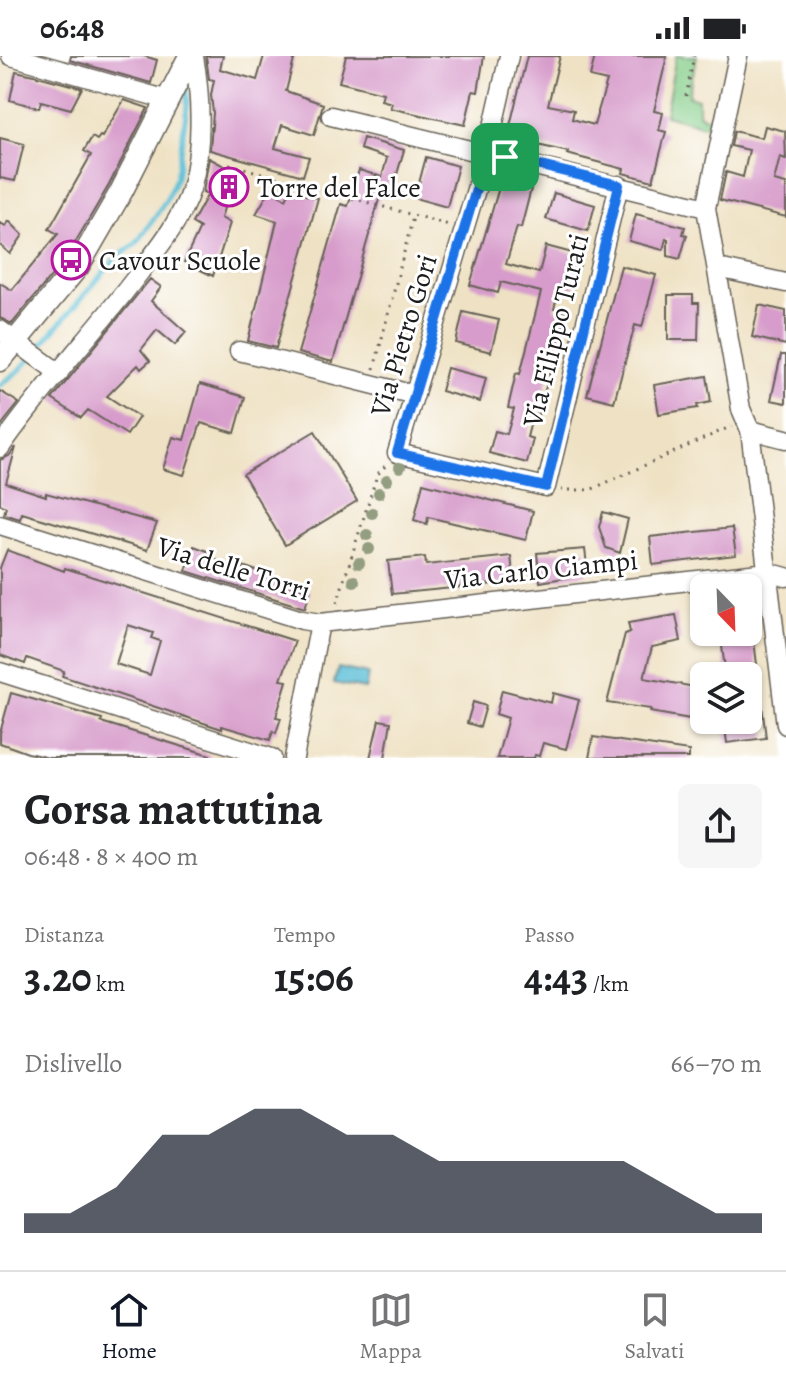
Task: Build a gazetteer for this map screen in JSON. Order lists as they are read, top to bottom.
{
  "streets": {
    "street": [
      "Via Filippo Turati",
      "Via Pietro Gori",
      "Via delle Torri",
      "Via Carlo Ciampi"
    ]
  },
  "crossings": [
    ["Via Pietro Gori", "Via delle Torri"],
    ["Via Pietro Gori", "Via Carlo Ciampi"],
    ["Via delle Torri", "Via Carlo Ciampi"]
  ],
  "places": {
    "building": ["Torre del Falce"],
    "bus stop": ["Cavour Scuole"]
  },
  "north": "bottom right",
  "page": {
    "status": "06:48",
    "heading": ["Corsa mattutina", "06:48 · 8 × 400 m"],
    "stats": [
      ["Distanza", "3.20 km"],
      ["Tempo", "15:06"],
      ["Passo", "4:43 /km"]
    ],
    "chart": ["Dislivello", "66–70 m"],
    "tabs": ["Home", "Mappa", "Salvati"]
  }
}
